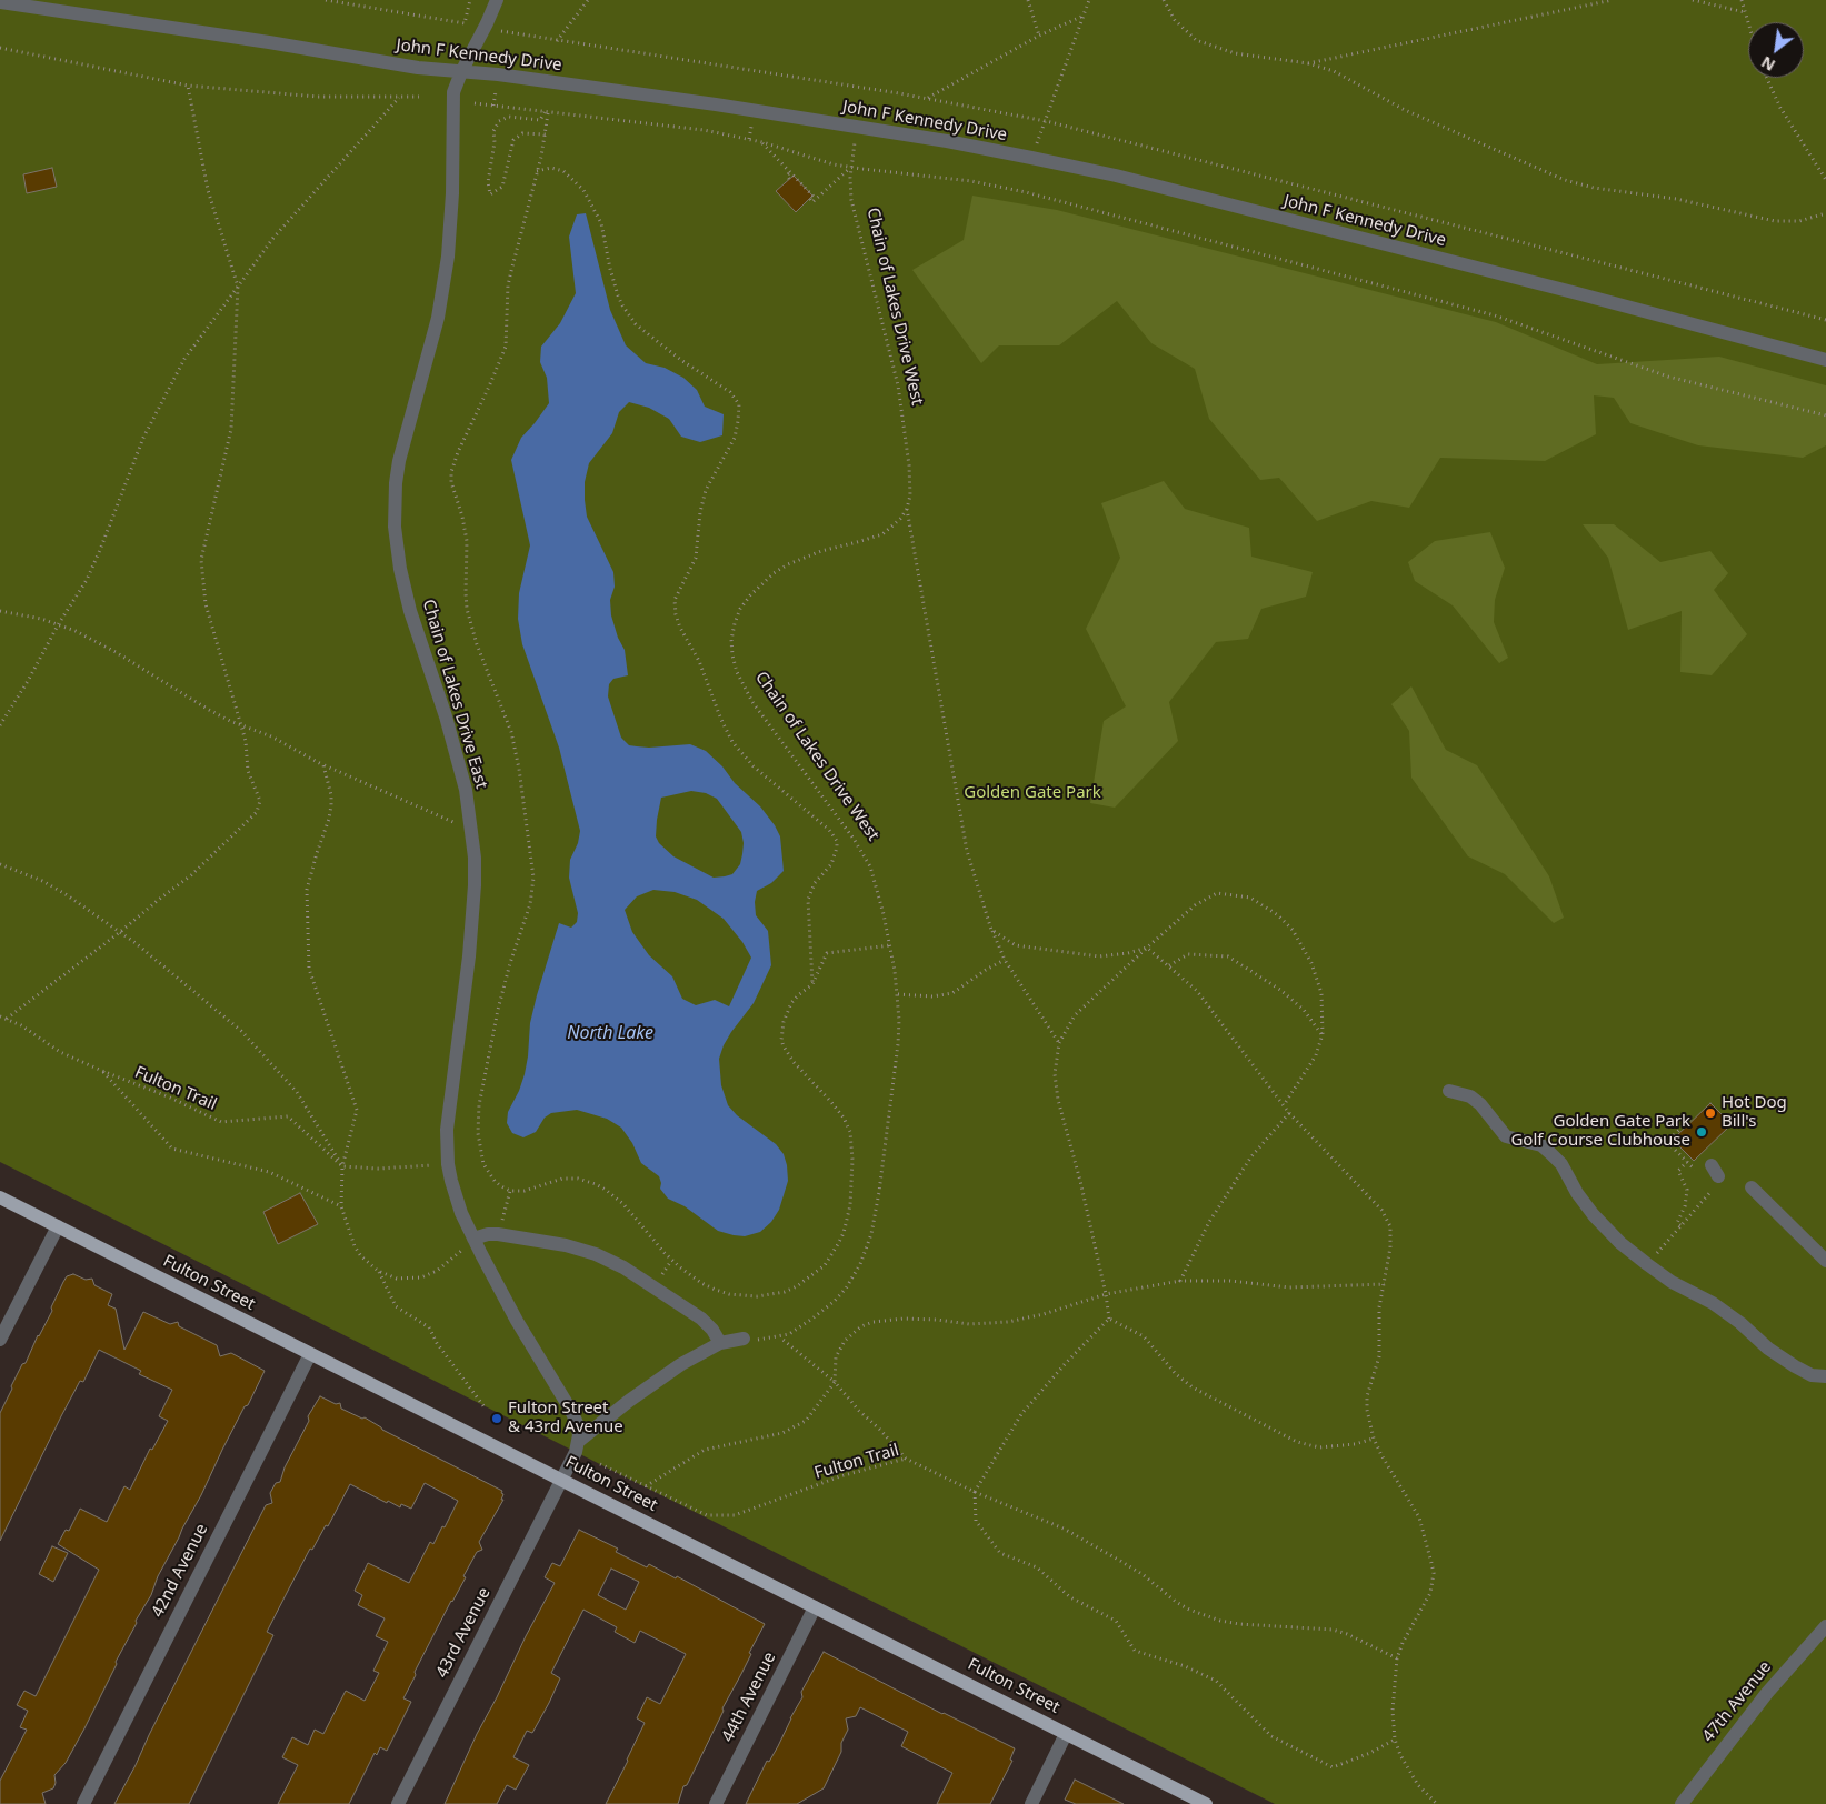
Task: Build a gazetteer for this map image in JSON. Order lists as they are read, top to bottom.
{
  "streets": {
    "main road": ["Fulton Street"],
    "street": [
      "John F Kennedy Drive",
      "Chain of Lakes Drive East",
      "42nd Avenue",
      "43rd Avenue",
      "44th Avenue",
      "47th Avenue"
    ],
    "path": ["Chain of Lakes Drive West", "Fulton Trail"]
  },
  "crossings": [
    ["John F Kennedy Drive", "Chain of Lakes Drive West"],
    ["John F Kennedy Drive", "Chain of Lakes Drive East"],
    ["Chain of Lakes Drive East", "Fulton Trail"],
    ["Fulton Street", "42nd Avenue"],
    ["Fulton Street", "43rd Avenue"],
    ["Fulton Street", "44th Avenue"]
  ],
  "water": ["North Lake"],
  "parks": ["Golden Gate Park"],
  "places": ["Hot Dog Bill's", "Golden Gate Park Golf Course Clubhouse", "Fulton Street & 43rd Avenue"],
  "north": "bottom left"
}
